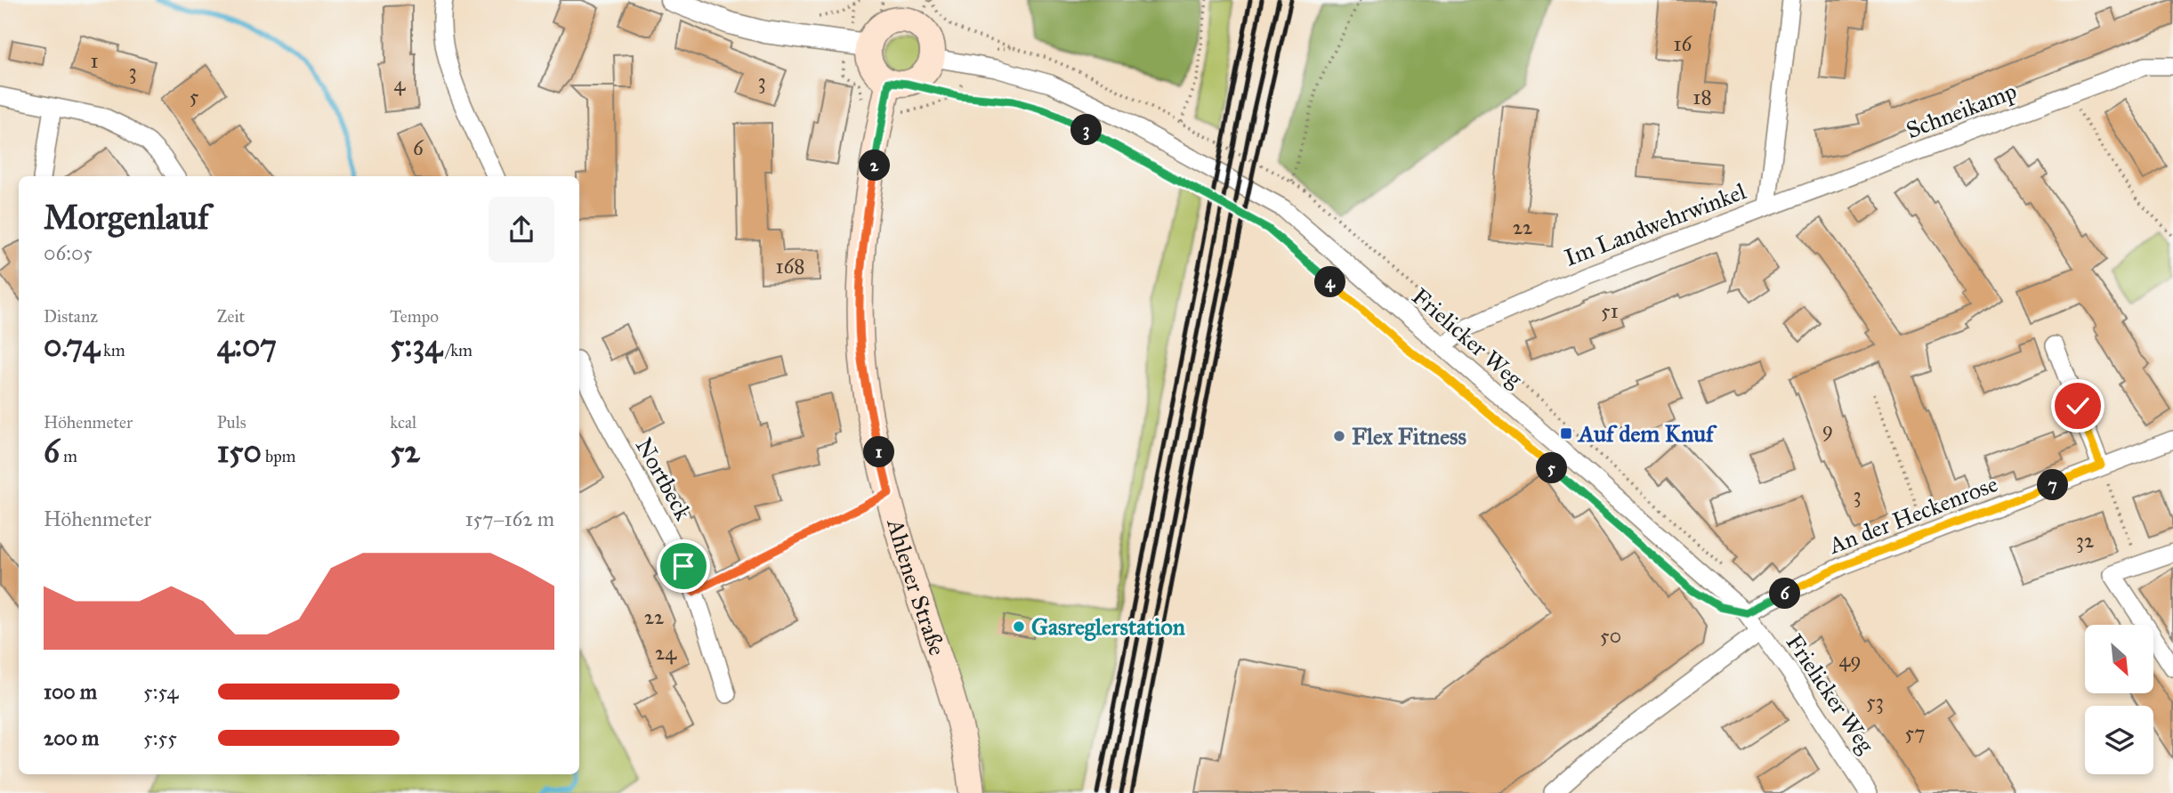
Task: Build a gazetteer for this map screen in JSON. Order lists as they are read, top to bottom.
{
  "streets": {
    "main road": ["Ahlener Straße"],
    "street": [
      "Schneikamp",
      "Im Landwehrwinkel",
      "Frielicker Weg",
      "Nortbeck",
      "An der Heckenrose"
    ]
  },
  "crossings": [
    ["Schneikamp", "Im Landwehrwinkel"],
    ["Im Landwehrwinkel", "Frielicker Weg"],
    ["Frielicker Weg", "An der Heckenrose"],
    ["Frielicker Weg", "Ahlener Straße"]
  ],
  "places": {
    "transit": ["Auf dem Knuf"],
    "other": ["Flex Fitness", "Gasreglerstation"]
  },
  "house_numbers": [
    "16",
    "1",
    "3",
    "3",
    "4",
    "5",
    "18",
    "6",
    "22",
    "168",
    "51",
    "9",
    "3",
    "32",
    "22",
    "50",
    "24",
    "49",
    "53",
    "57"
  ],
  "north": "bottom right",
  "page": {
    "pins": [
      "3",
      "2",
      "4",
      "1",
      "5",
      "7",
      "6"
    ],
    "heading": ["Morgenlauf", "06:05"],
    "stats": [
      ["Distanz", "0.74 km"],
      ["Zeit", "4:07"],
      ["Tempo", "5:34 /km"],
      ["Höhenmeter", "6 m"],
      ["Puls", "150 bpm"],
      ["kcal", "52"]
    ],
    "chart": ["Höhenmeter", "157–162 m"],
    "list": [
      {
        "name": "100 m",
        "note": "5:54"
      },
      {
        "name": "200 m",
        "note": "5:55"
      }
    ]
  }
}
